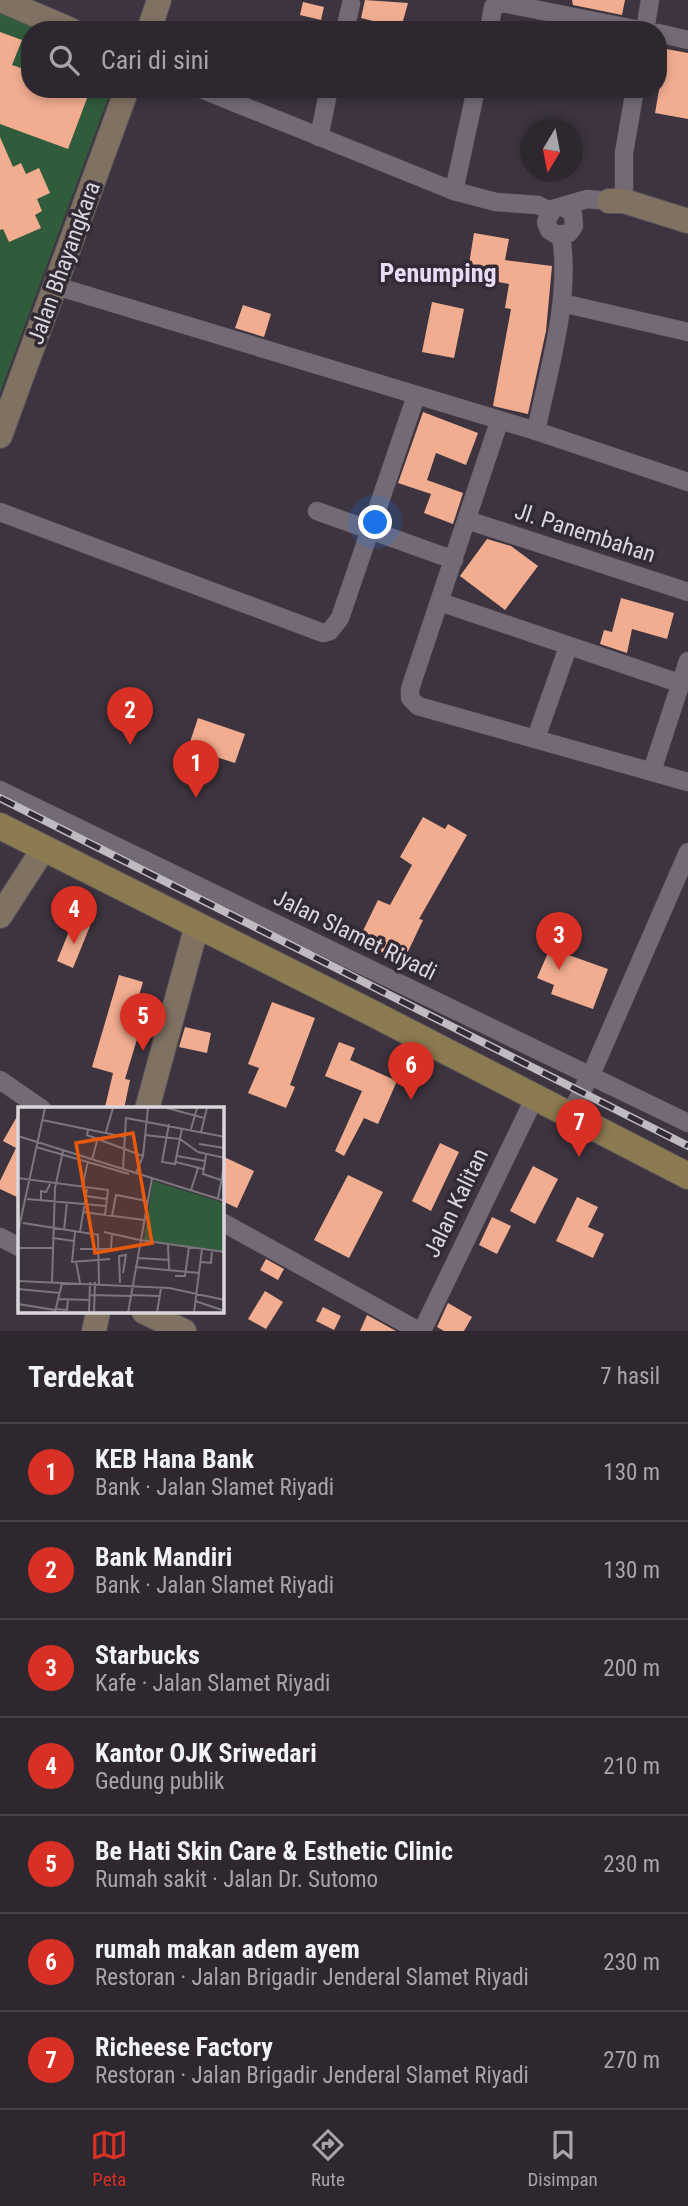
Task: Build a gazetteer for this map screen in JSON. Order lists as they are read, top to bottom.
{
  "streets": {
    "main road": ["Jalan Bhayangkara"],
    "street": ["Jl. Panembahan", "Jalan Slamet Riyadi", "Jalan Kalitan"]
  },
  "districts": ["Penumping"],
  "north": "bottom",
  "page": {
    "search": "Cari di sini",
    "pins": [
      "2",
      "1",
      "4",
      "3",
      "5",
      "6",
      "7"
    ],
    "heading": ["Terdekat", "7 hasil"],
    "list": [
      {
        "mark": "1",
        "name": "KEB Hana Bank",
        "note": "Bank · Jalan Slamet Riyadi",
        "value": "130 m"
      },
      {
        "mark": "2",
        "name": "Bank Mandiri",
        "note": "Bank · Jalan Slamet Riyadi",
        "value": "130 m"
      },
      {
        "mark": "3",
        "name": "Starbucks",
        "note": "Kafe · Jalan Slamet Riyadi",
        "value": "200 m"
      },
      {
        "mark": "4",
        "name": "Kantor OJK Sriwedari",
        "note": "Gedung publik",
        "value": "210 m"
      },
      {
        "mark": "5",
        "name": "Be Hati Skin Care & Esthetic Clinic",
        "note": "Rumah sakit · Jalan Dr. Sutomo",
        "value": "230 m"
      },
      {
        "mark": "6",
        "name": "rumah makan adem ayem",
        "note": "Restoran · Jalan Brigadir Jenderal Slamet Riyadi",
        "value": "230 m"
      },
      {
        "mark": "7",
        "name": "Richeese Factory",
        "note": "Restoran · Jalan Brigadir Jenderal Slamet Riyadi",
        "value": "270 m"
      }
    ],
    "nav": ["Peta", "Rute", "Disimpan"]
  }
}
